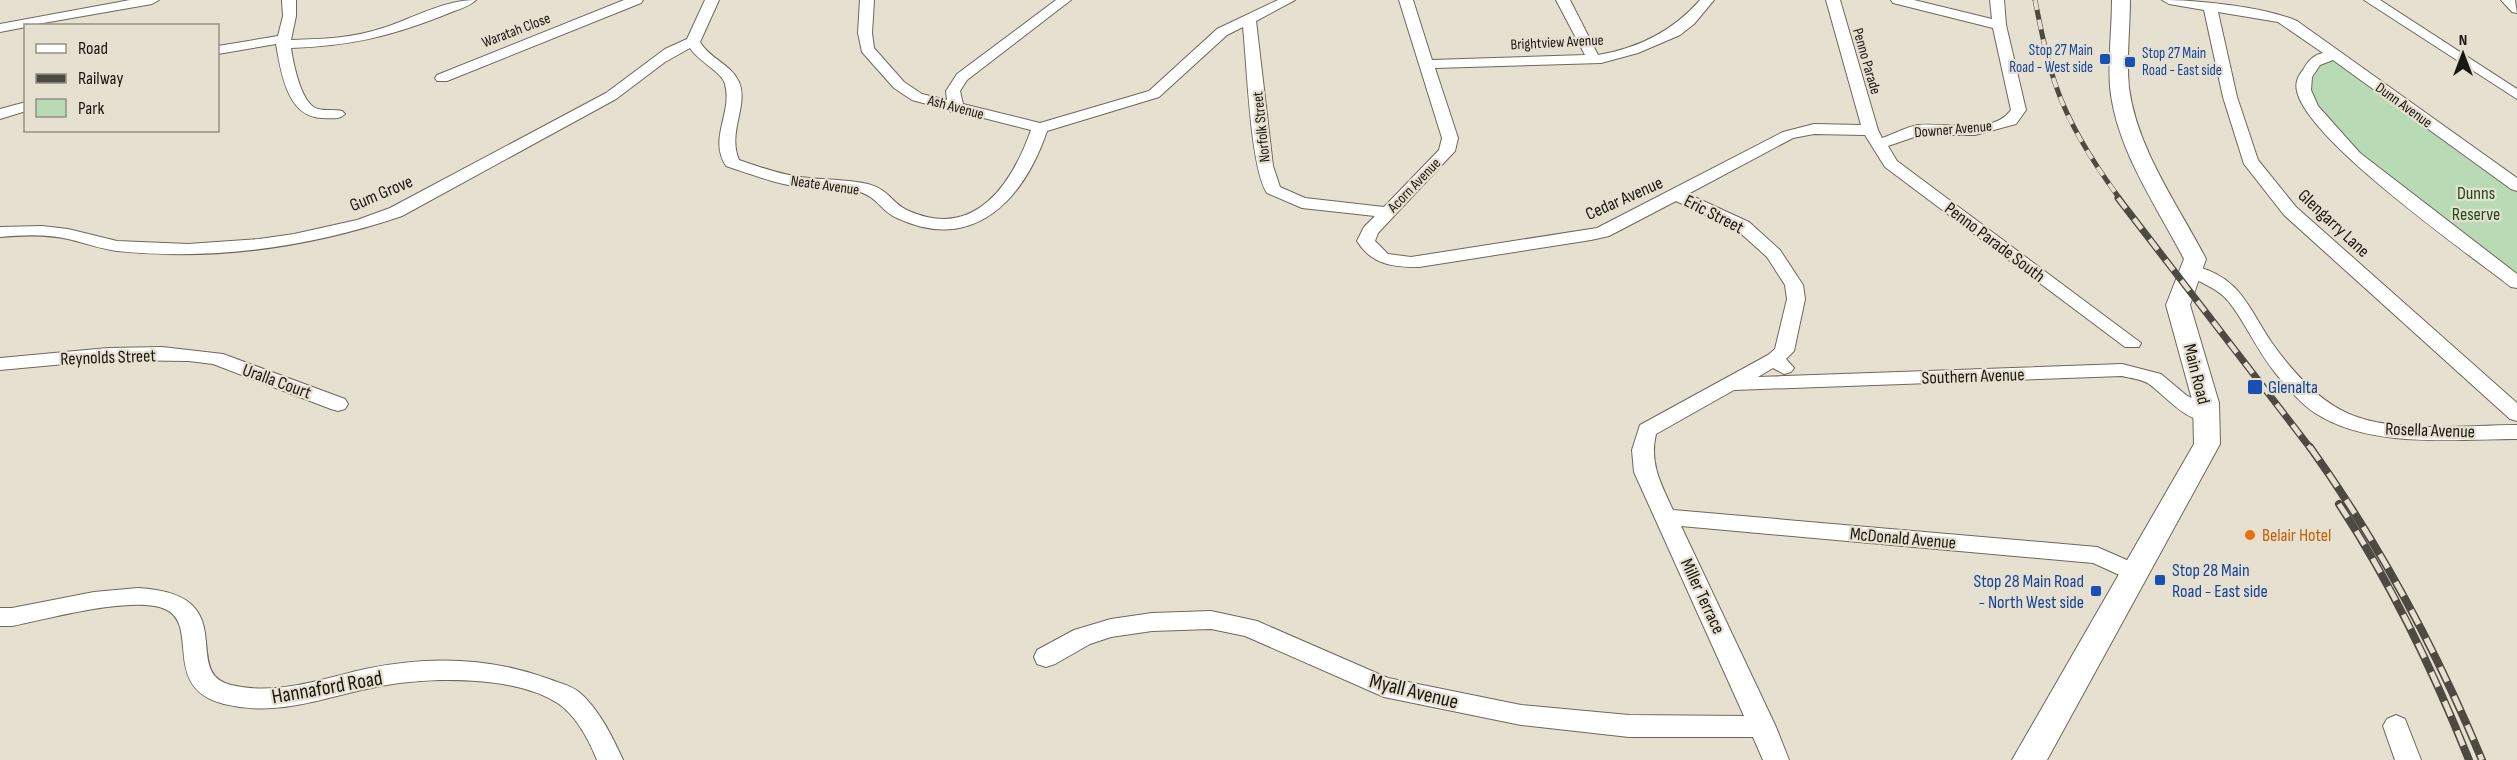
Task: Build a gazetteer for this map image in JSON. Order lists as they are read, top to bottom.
{
  "streets": {
    "main road": ["Main Road"],
    "street": [
      "Waratah Close",
      "Brightview Avenue",
      "Penno Parade",
      "Dunn Avenue",
      "Ash Avenue",
      "Norfolk Street",
      "Downer Avenue",
      "Neate Avenue",
      "Acorn Avenue",
      "Gum Grove",
      "Cedar Avenue",
      "Eric Street",
      "Glengarry Lane",
      "Penno Parade South",
      "Reynolds Street",
      "Southern Avenue",
      "Uralla Court",
      "Rosella Avenue",
      "McDonald Avenue",
      "Miller Terrace",
      "Hannaford Road",
      "Myall Avenue"
    ]
  },
  "crossings": [
    ["Brightview Avenue", "Acorn Avenue"],
    ["Penno Parade", "Downer Avenue"],
    ["Penno Parade", "Cedar Avenue"],
    ["Penno Parade", "Penno Parade South"],
    ["Dunn Avenue", "Glengarry Lane"],
    ["Ash Avenue", "Neate Avenue"],
    ["Norfolk Street", "Acorn Avenue"],
    ["Downer Avenue", "Cedar Avenue"],
    ["Downer Avenue", "Penno Parade South"],
    ["Neate Avenue", "Gum Grove"],
    ["Acorn Avenue", "Cedar Avenue"],
    ["Cedar Avenue", "Eric Street"],
    ["Cedar Avenue", "Penno Parade South"],
    ["Eric Street", "Southern Avenue"],
    ["Reynolds Street", "Uralla Court"],
    ["Main Road", "Southern Avenue"],
    ["Main Road", "Rosella Avenue"],
    ["Main Road", "McDonald Avenue"],
    ["Southern Avenue", "Miller Terrace"],
    ["McDonald Avenue", "Miller Terrace"],
    ["Miller Terrace", "Myall Avenue"]
  ],
  "parks": ["Dunns Reserve"],
  "places": {
    "transit": [
      "Stop 27 Main Road - West side",
      "Stop 27 Main Road - East side",
      "Glenalta",
      "Stop 28 Main Road - East side",
      "Stop 28 Main Road - North West side"
    ],
    "other": ["Belair Hotel"]
  },
  "legend": ["Road", "Railway", "Park"],
  "north": "top"
}
